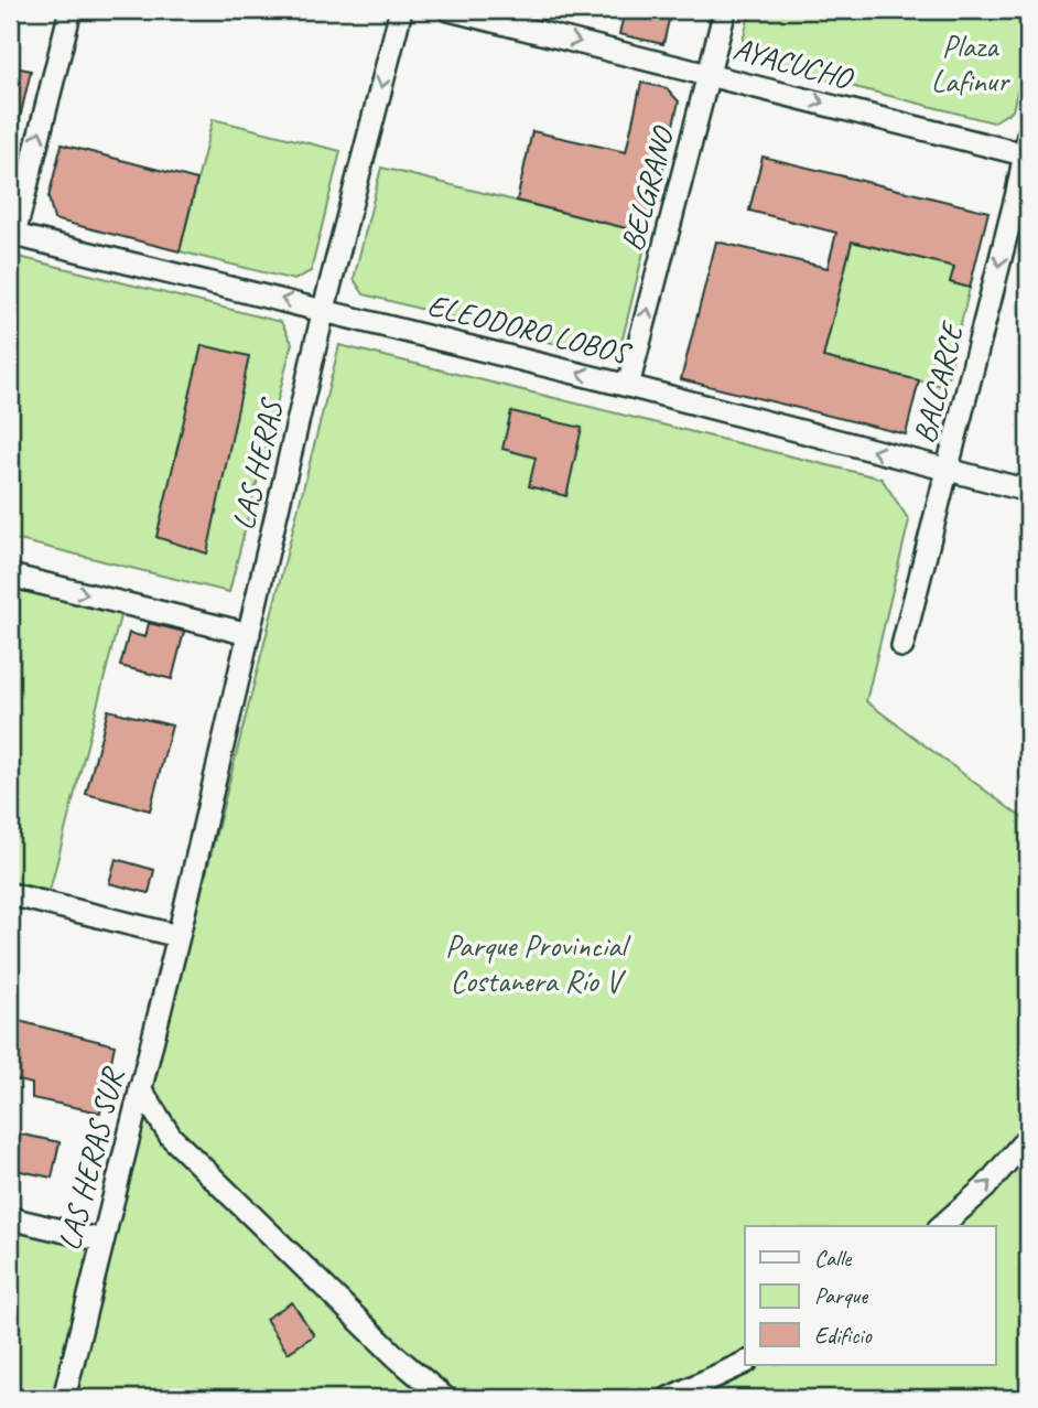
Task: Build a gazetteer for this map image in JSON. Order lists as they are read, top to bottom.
{
  "streets": {
    "street": [
      "AYACUCHO",
      "BELGRANO",
      "ELEODORO LOBOS",
      "BALCARCE",
      "LAS HERAS",
      "LAS HERAS SUR"
    ]
  },
  "crossings": [
    ["AYACUCHO", "BELGRANO"],
    ["AYACUCHO", "BALCARCE"],
    ["BELGRANO", "ELEODORO LOBOS"],
    ["ELEODORO LOBOS", "BALCARCE"],
    ["ELEODORO LOBOS", "LAS HERAS"],
    ["LAS HERAS", "LAS HERAS SUR"]
  ],
  "one_way": [
    "AYACUCHO",
    "BELGRANO",
    "ELEODORO LOBOS",
    "BALCARCE"
  ],
  "parks": ["Plaza Lafinur", "Parque Provincial Costanera Río V"],
  "legend": ["Calle", "Parque", "Edificio"]
}
